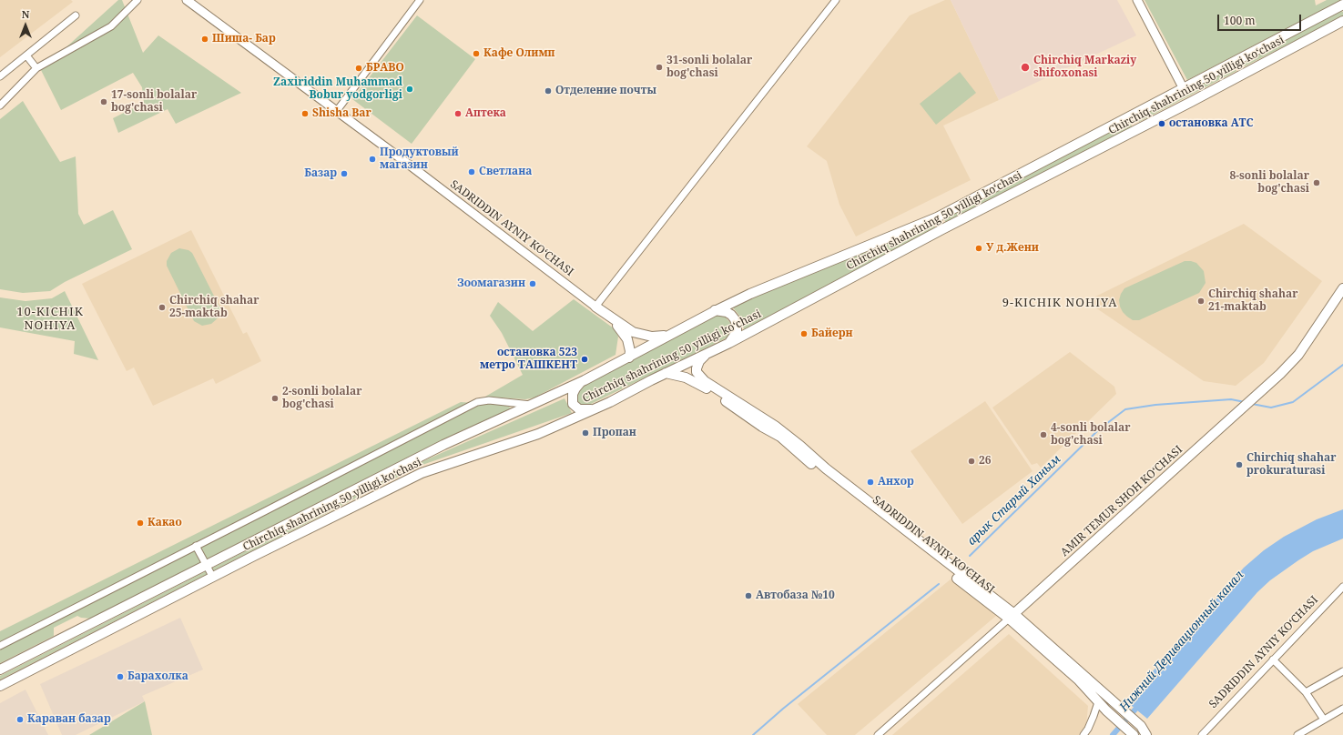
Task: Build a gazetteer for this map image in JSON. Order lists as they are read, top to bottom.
{
  "streets": {
    "main road": ["Chirchiq shahrining 50 yilligi koʻchasi", "SADRIDDIN AYNIY KO‘CHASI", "AMIR TEMUR SHOH KO‘CHASI"]
  },
  "crossings": [
    ["Chirchiq shahrining 50 yilligi koʻchasi", "SADRIDDIN AYNIY KO‘CHASI"],
    ["SADRIDDIN AYNIY KO‘CHASI", "AMIR TEMUR SHOH KO‘CHASI"]
  ],
  "districts": ["9-KICHIK NOHIYA", "10-KICHIK NOHIYA"],
  "water": ["арык Старый Ханым", "Нижний Деривационный канал"],
  "places": [
    "Шиша- Бар",
    "Кафе Олимп",
    "31-sonli bolalar bog'chasi",
    "Chirchiq Markaziy shifoxonasi",
    "БРАВО",
    "Zaxiriddin Muhammad Bobur yodgorligi",
    "Отделение почты",
    "17-sonli bolalar bog'chasi",
    "Shisha Bar",
    "Аптека",
    "остановка АТС",
    "Продуктовый магазин",
    "Светлана",
    "Базар",
    "8-sonli bolalar bog'chasi",
    "У д.Жени",
    "Зоомагазин",
    "Chirchiq shahar 21-maktab",
    "Chirchiq shahar 25-maktab",
    "Байерн",
    "остановка 523 метро ТАШКЕНТ",
    "2-sonli bolalar bog'chasi",
    "Пропан",
    "4-sonli bolalar bog'chasi",
    "26",
    "Chirchiq shahar prokuraturasi",
    "Анхор",
    "Какао",
    "Автобаза №10",
    "Барахолка",
    "Караван базар"
  ],
  "scale_bar": "100 m",
  "north": "top"
}
